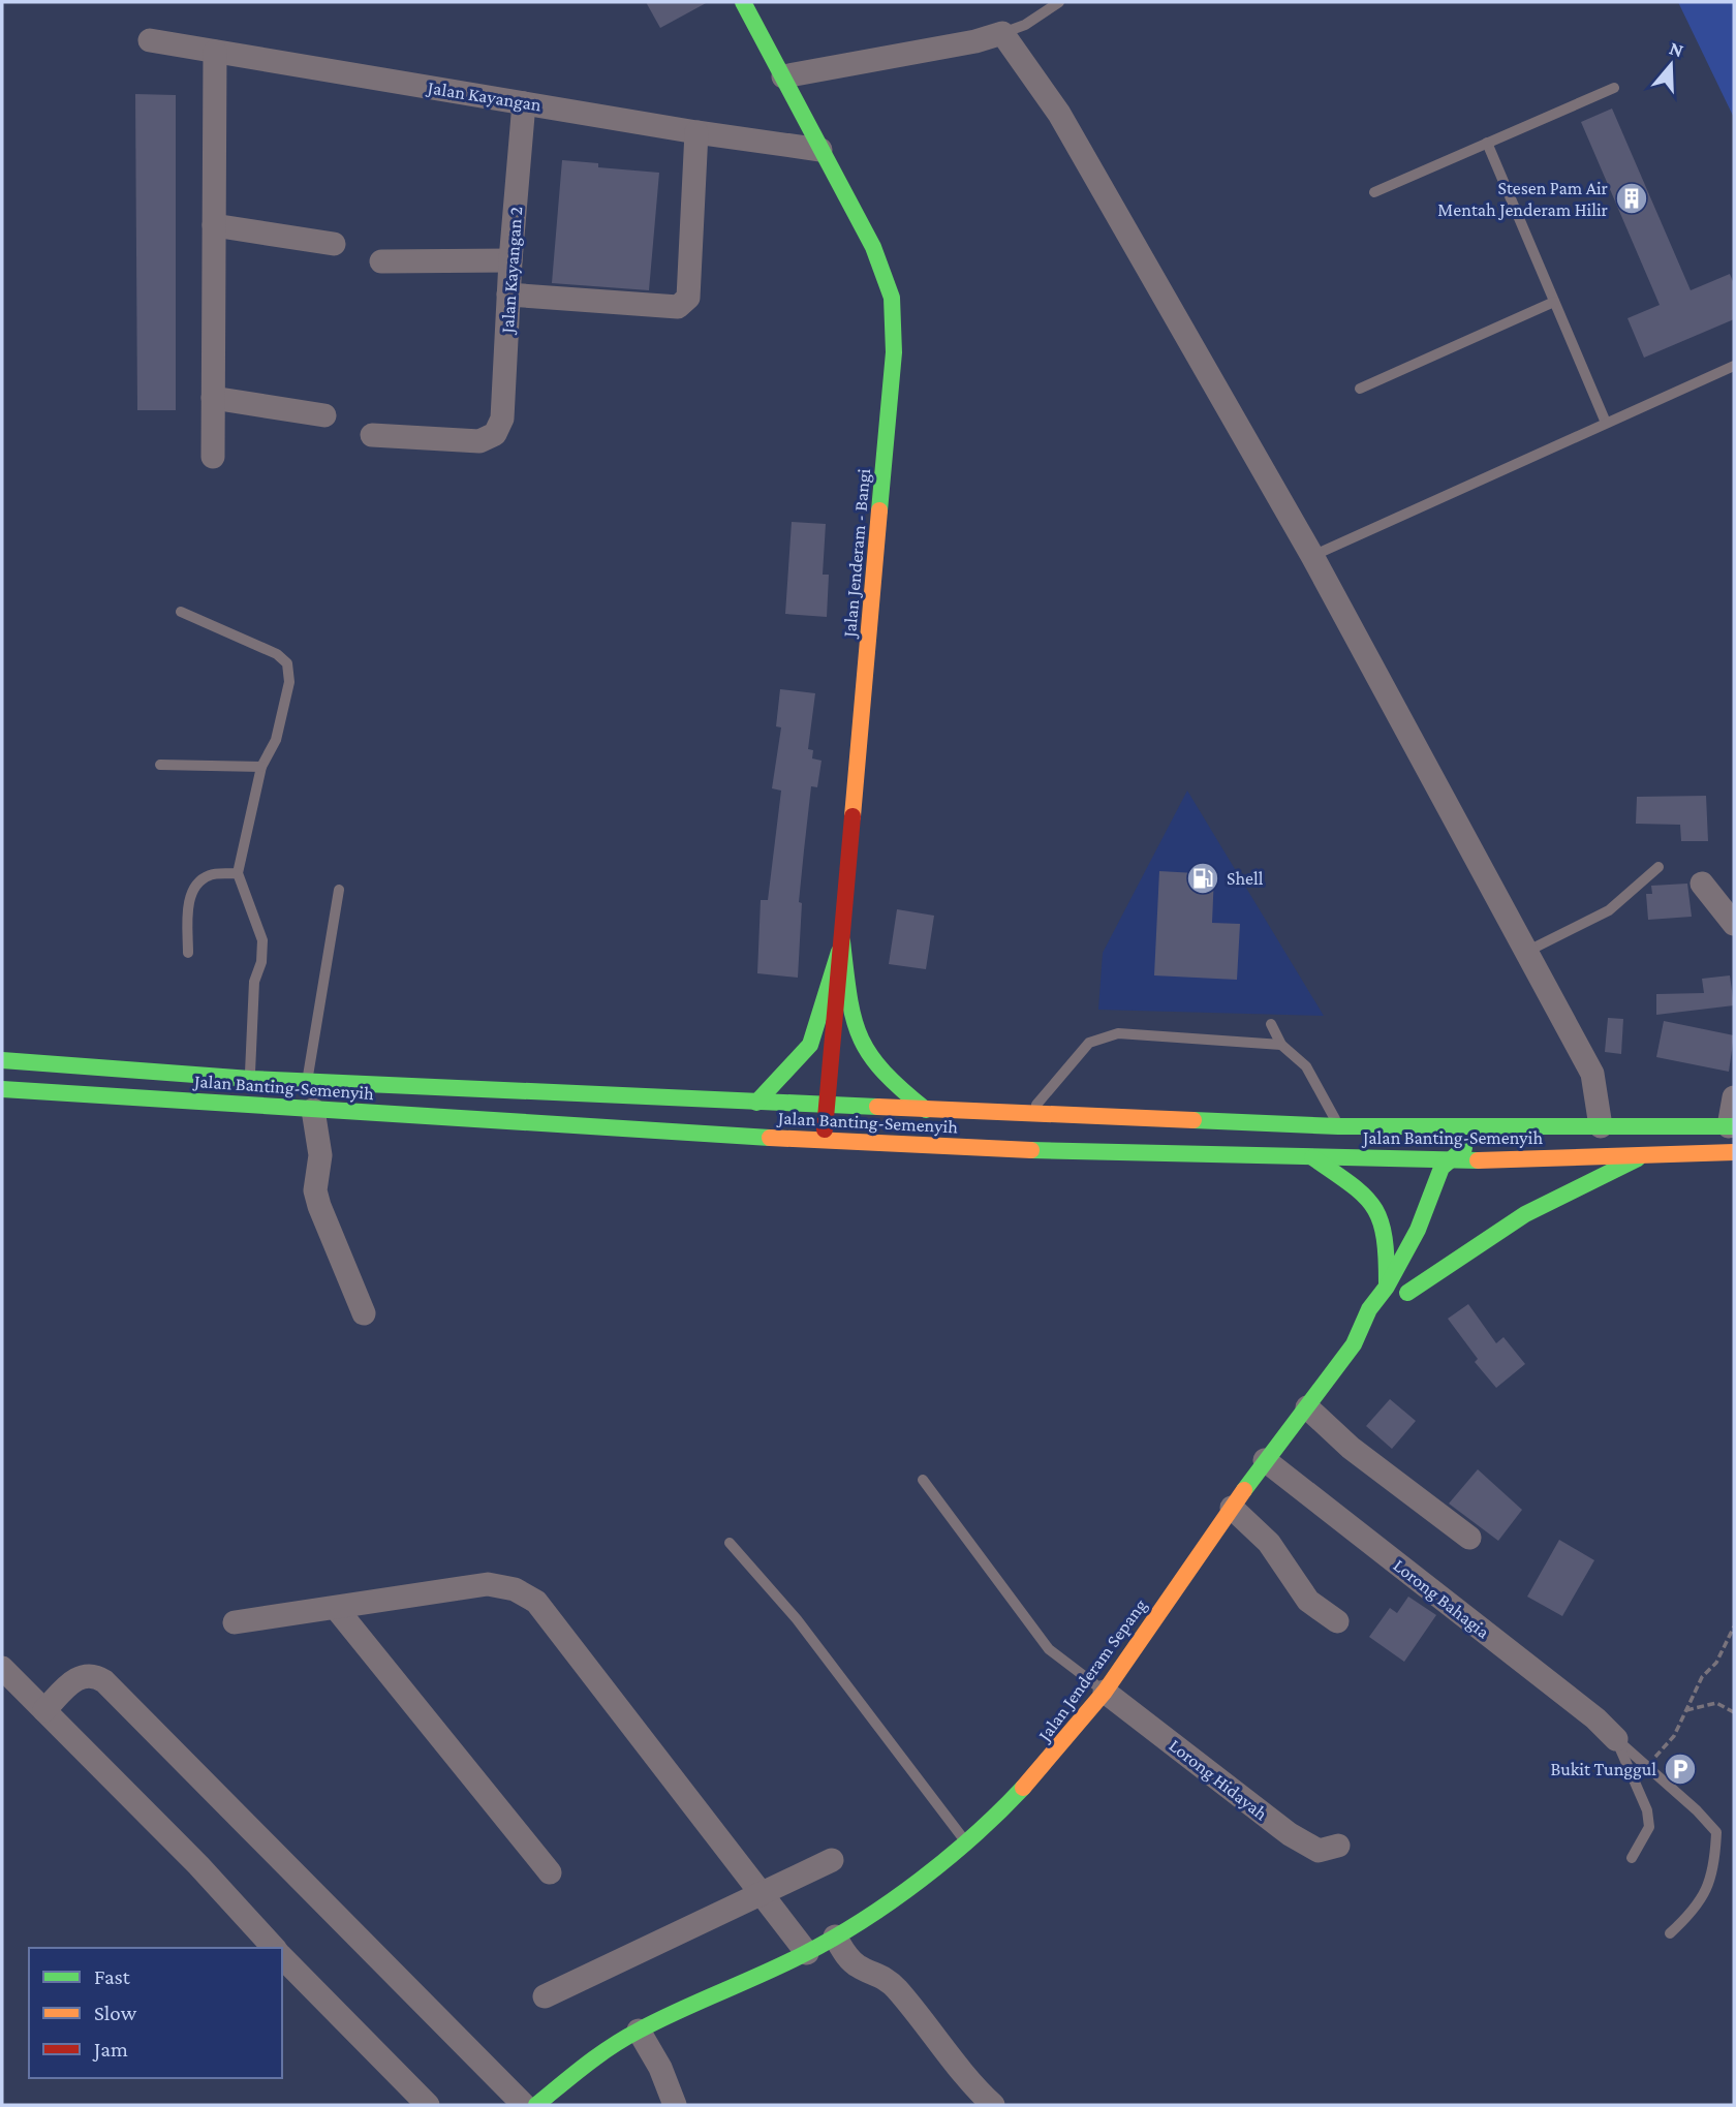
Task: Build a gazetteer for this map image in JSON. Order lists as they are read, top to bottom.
{
  "streets": {
    "main road": ["Jalan Jenderam - Bangi", "Jalan Banting-Semenyih", "Jalan Jenderam Sepang"],
    "street": [
      "Jalan Kayangan",
      "Jalan Kayangan 2",
      "Lorong Bahagia",
      "Lorong Hidayah"
    ]
  },
  "crossings": [
    ["Jalan Kayangan", "Jalan Kayangan 2"],
    ["Jalan Kayangan", "Jalan Jenderam - Bangi"],
    ["Jalan Jenderam - Bangi", "Jalan Banting-Semenyih"],
    ["Lorong Bahagia", "Jalan Jenderam Sepang"],
    ["Jalan Jenderam Sepang", "Lorong Hidayah"]
  ],
  "places": {
    "building": ["Stesen Pam Air Mentah Jenderam Hilir"],
    "fuel station": ["Shell"],
    "parking": ["Bukit Tunggul"]
  },
  "legend": ["Fast", "Slow", "Jam"],
  "north": "top"
}
